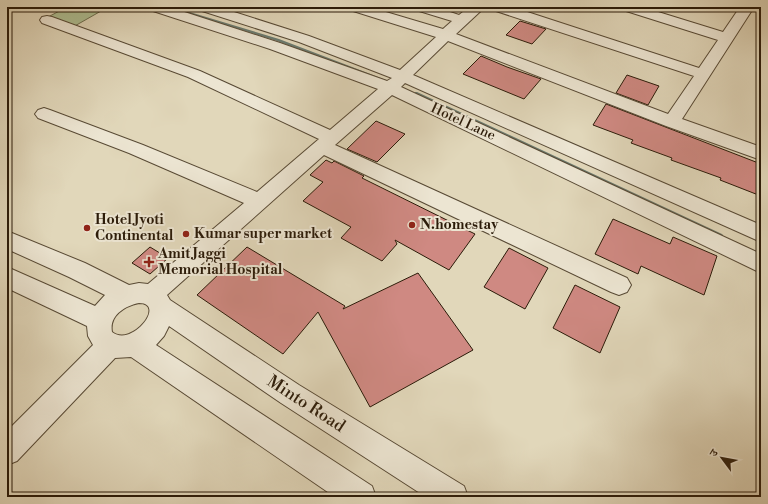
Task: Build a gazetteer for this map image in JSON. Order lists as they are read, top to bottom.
{
  "streets": {
    "street": ["Hotel Lane", "Minto Road"]
  },
  "places": {
    "other": ["N.homestay", "Hotel Jyoti Continental", "Kumar super market"],
    "health": ["Amit Jaggi Memorial Hospital"]
  },
  "north": "top left"
}
